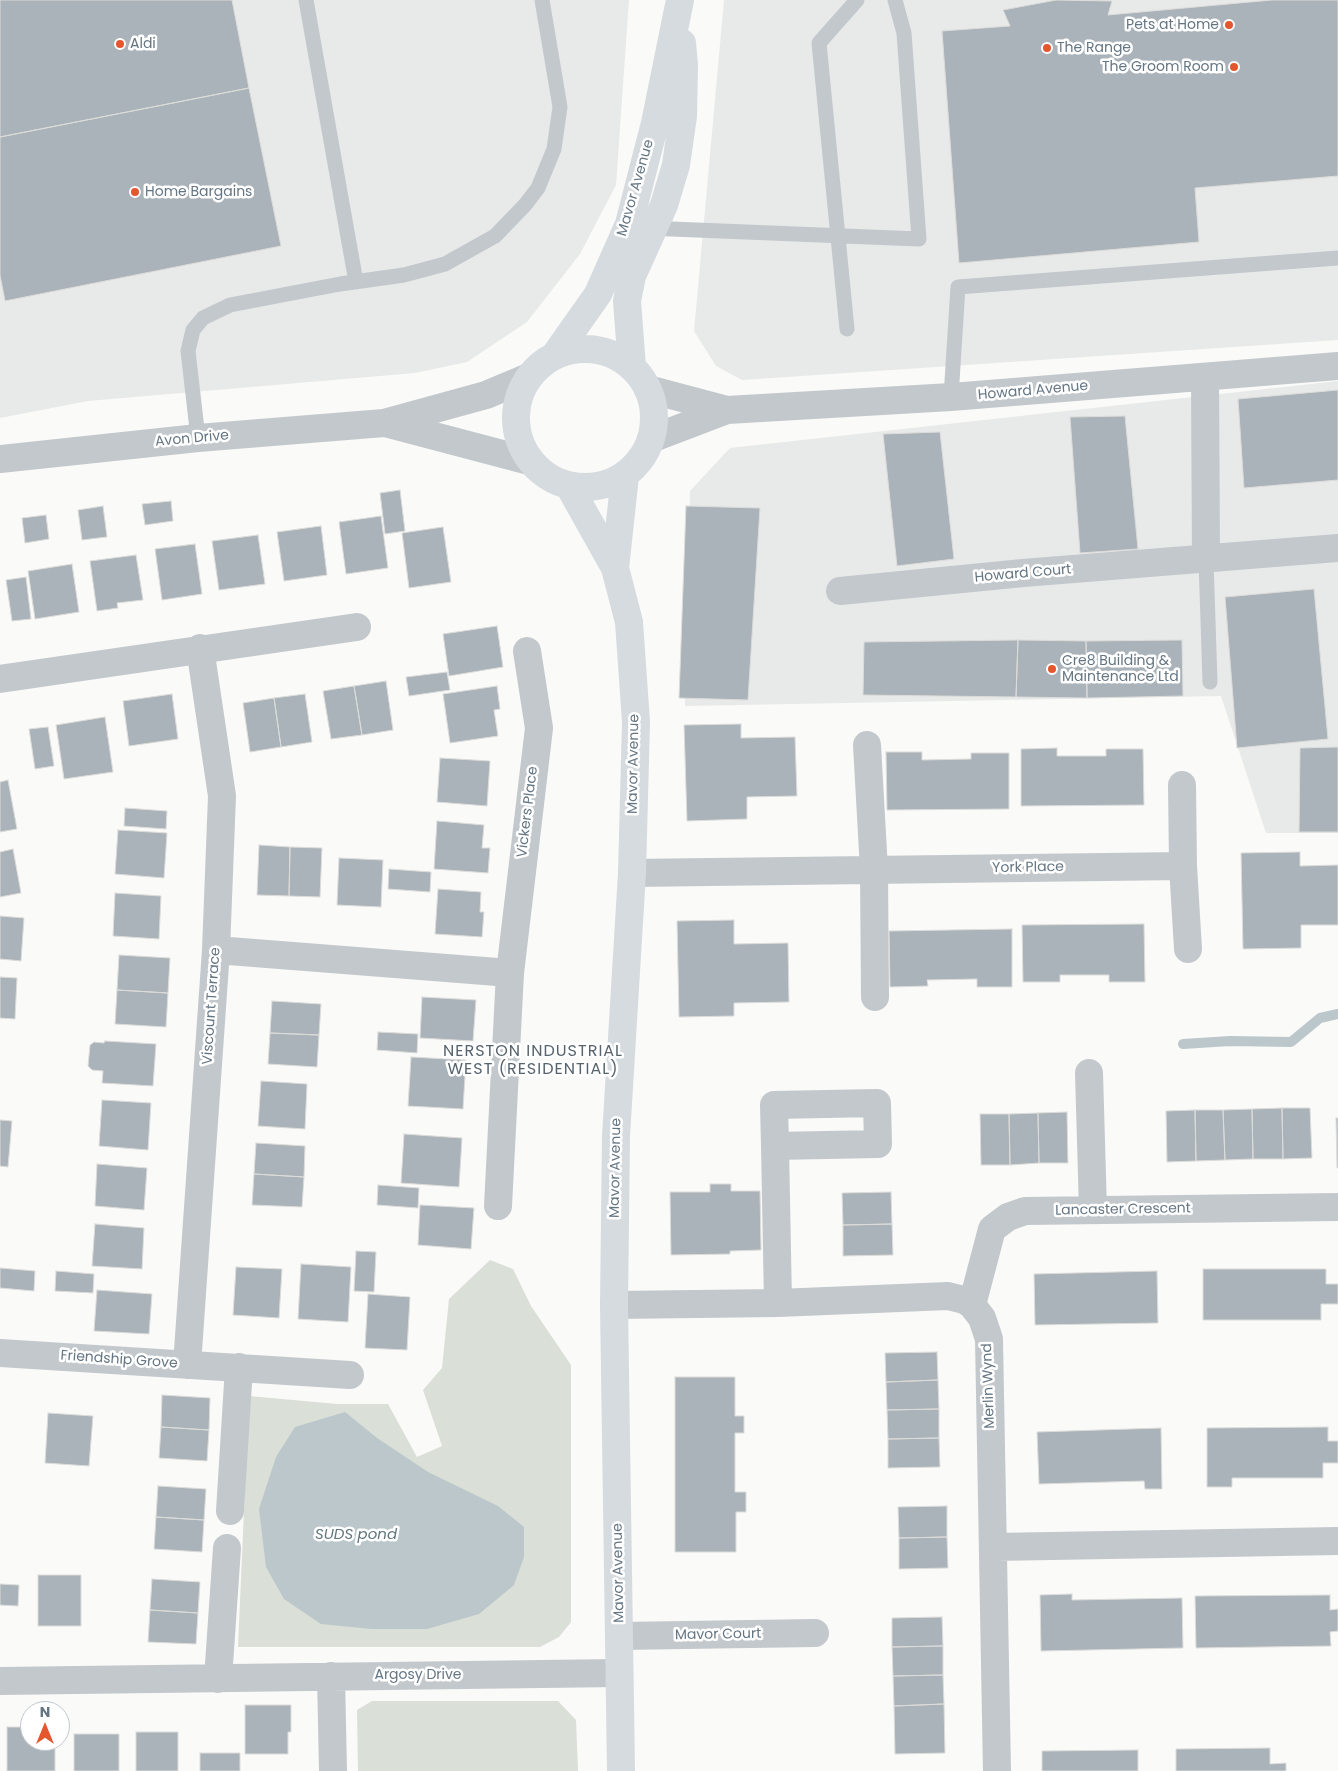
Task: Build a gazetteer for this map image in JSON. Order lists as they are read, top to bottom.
{
  "streets": {
    "street": [
      "Mavor Avenue",
      "Howard Avenue",
      "Avon Drive",
      "Howard Court",
      "Vickers Place",
      "York Place",
      "Viscount Terrace",
      "Lancaster Crescent",
      "Friendship Grove",
      "Merlin Wynd",
      "Mavor Court",
      "Argosy Drive"
    ]
  },
  "crossings": [
    ["Mavor Avenue", "Howard Avenue"],
    ["Mavor Avenue", "Avon Drive"],
    ["Mavor Avenue", "York Place"],
    ["Mavor Avenue", "Mavor Court"],
    ["Mavor Avenue", "Argosy Drive"],
    ["Howard Avenue", "Avon Drive"],
    ["Viscount Terrace", "Friendship Grove"],
    ["Lancaster Crescent", "Merlin Wynd"]
  ],
  "districts": ["NERSTON INDUSTRIAL WEST (RESIDENTIAL)"],
  "water": ["SUDS pond"],
  "places": [
    "Pets at Home",
    "Aldi",
    "The Range",
    "The Groom Room",
    "Home Bargains",
    "Cre8 Building & Maintenance Ltd"
  ],
  "north": "top"
}
